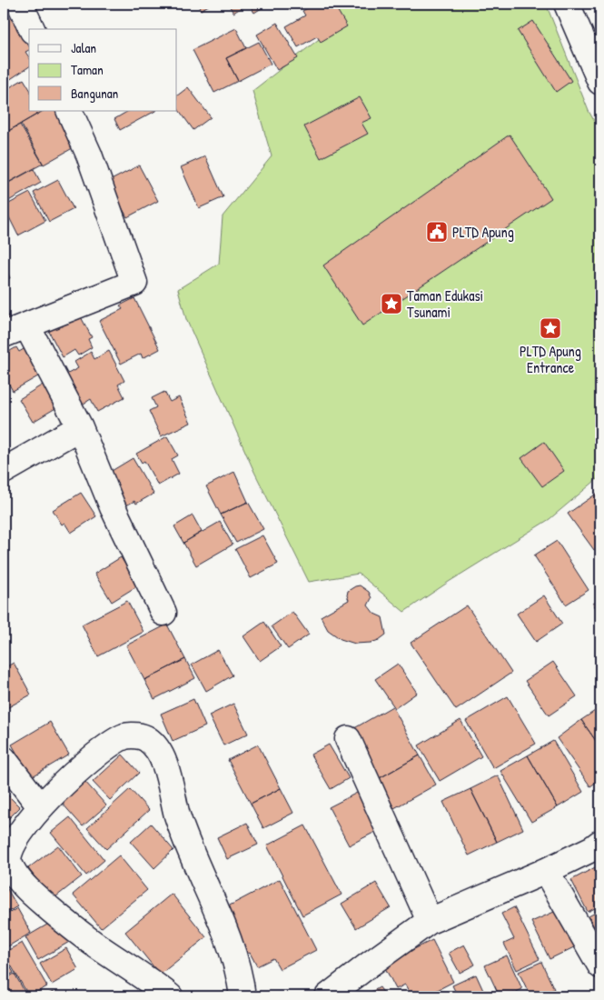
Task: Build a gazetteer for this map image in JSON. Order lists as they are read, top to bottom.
{
  "places": {
    "public building": ["PLTD Apung"],
    "place": ["Taman Edukasi Tsunami", "PLTD Apung Entrance"]
  },
  "legend": ["Jalan", "Taman", "Bangunan"]
}
